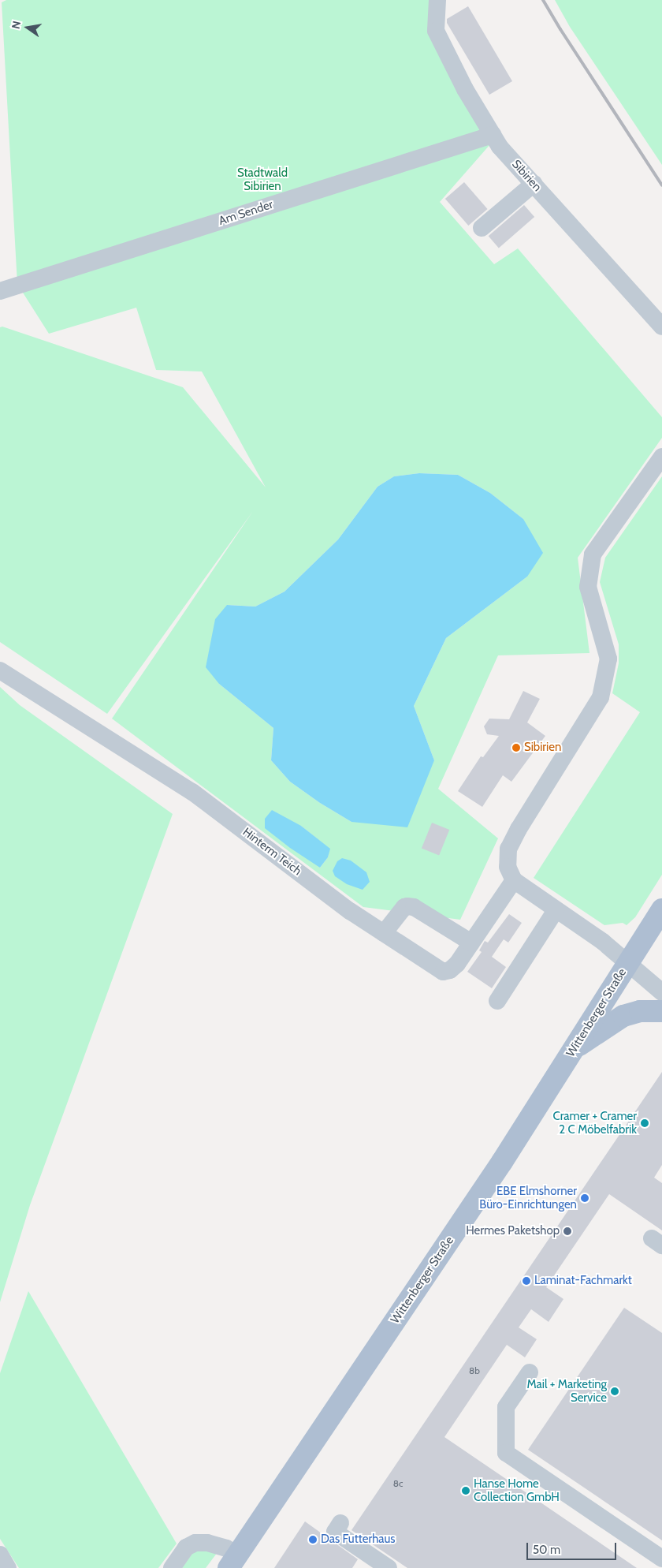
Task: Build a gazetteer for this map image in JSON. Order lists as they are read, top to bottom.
{
  "streets": {
    "main road": ["Wittenberger Straße"],
    "street": ["Sibirien", "Am Sender", "Hinterm Teich"]
  },
  "crossings": [
    ["Sibirien", "Am Sender"]
  ],
  "parks": ["Stadtwald Sibirien"],
  "places": [
    "Sibirien",
    "Cramer + Cramer 2 C Möbelfabrik",
    "EBE Elmshorner Büro-Einrichtungen",
    "Hermes Paketshop",
    "Laminat-Fachmarkt",
    "Mail + Marketing Service",
    "Hanse Home Collection GmbH",
    "Das Futterhaus"
  ],
  "house_numbers": ["8b", "8c"],
  "scale_bar": "50 m",
  "north": "left"
}
